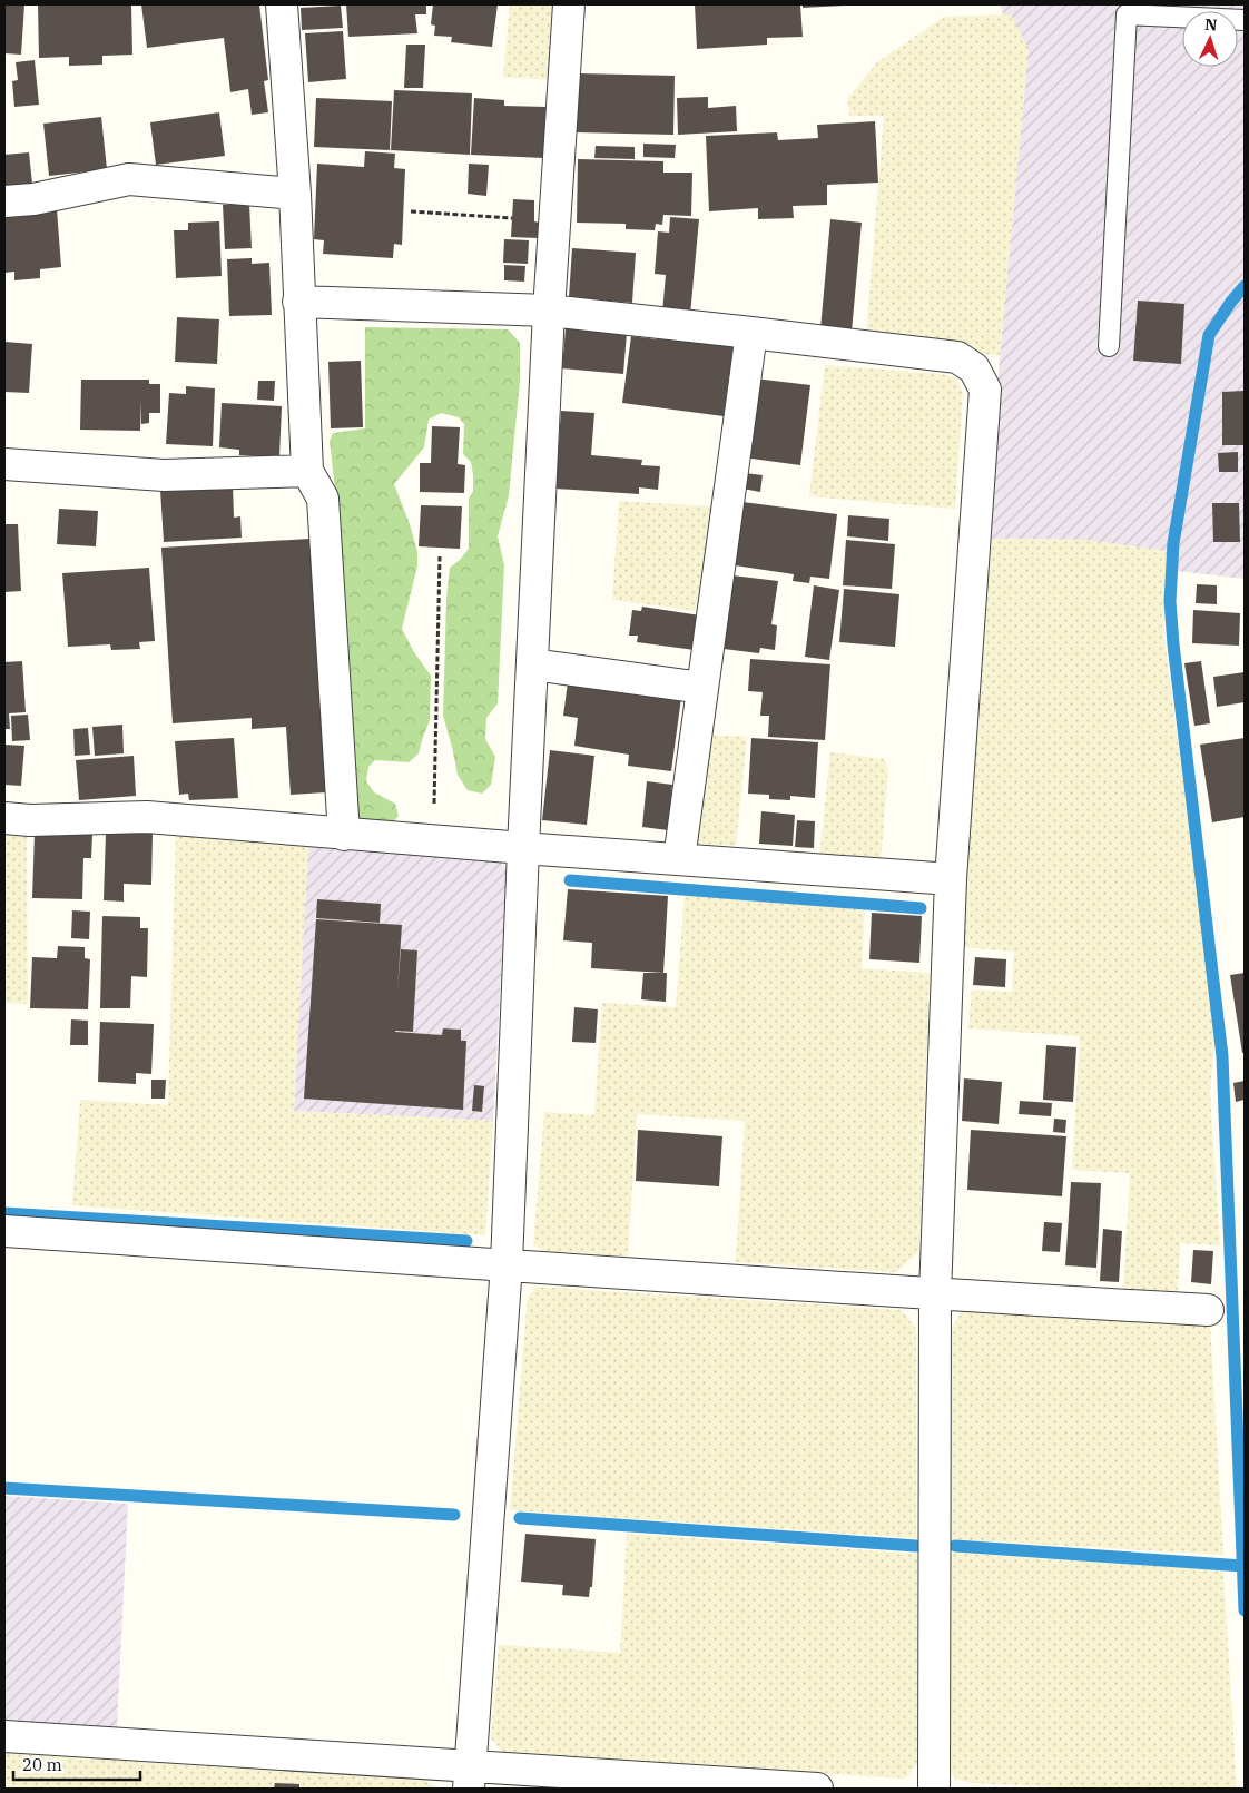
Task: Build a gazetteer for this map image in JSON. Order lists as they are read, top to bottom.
{
  "scale_bar": "20 m",
  "north": "top"
}
